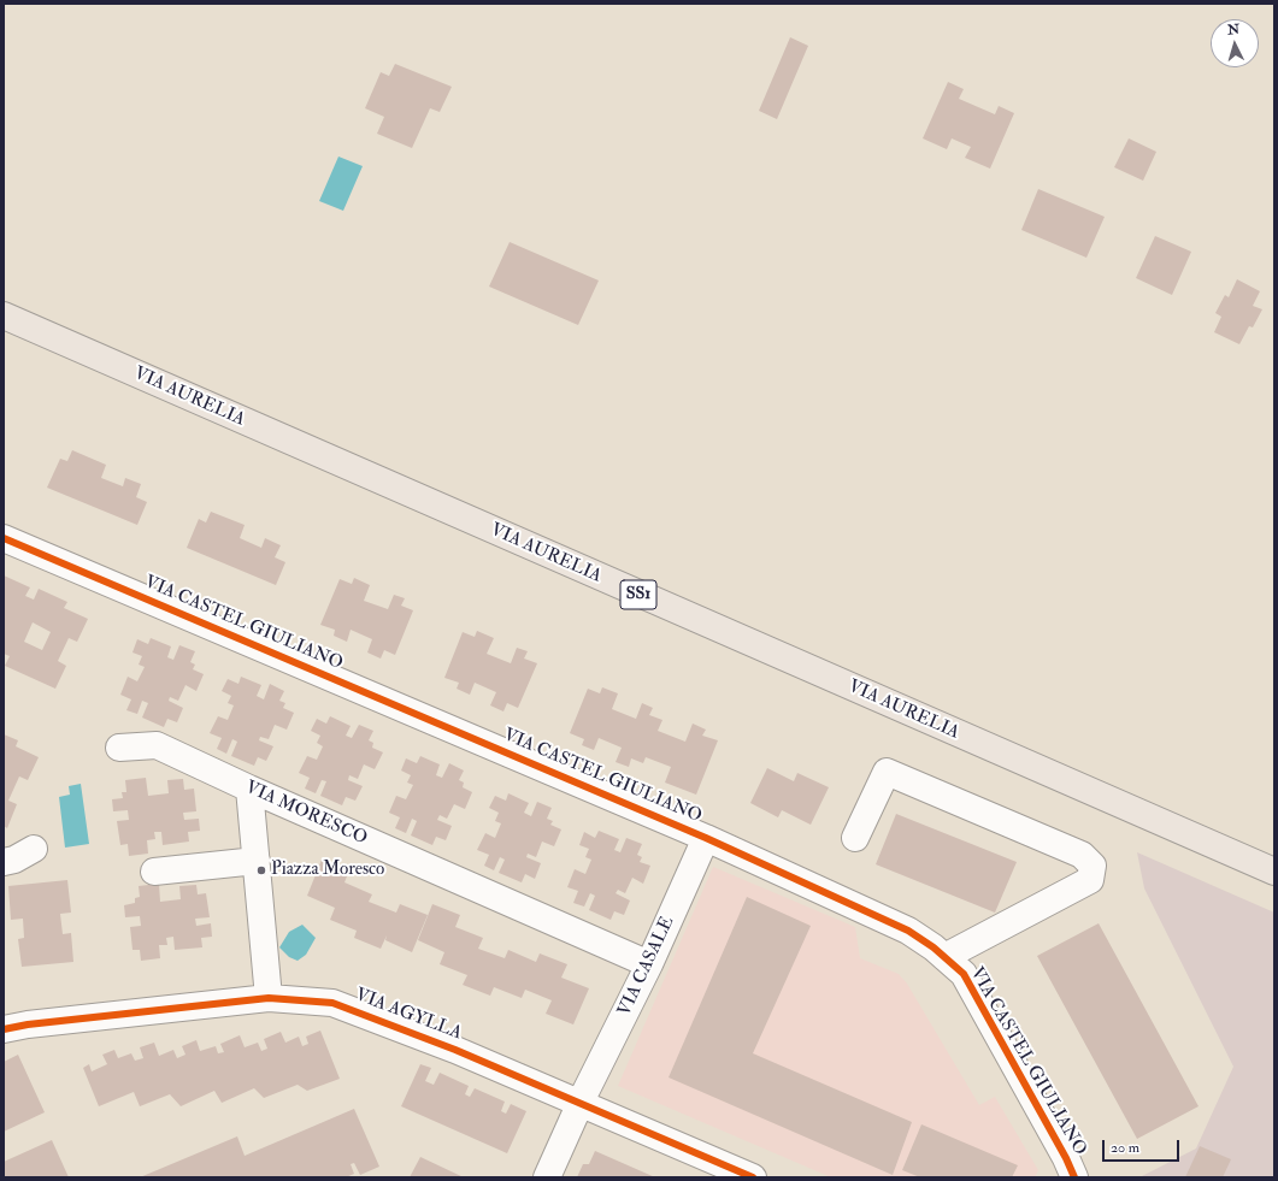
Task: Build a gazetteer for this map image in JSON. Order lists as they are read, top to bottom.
{
  "streets": {
    "main road": ["VIA AURELIA", "SS1"],
    "street": [
      "VIA CASTEL GIULIANO",
      "VIA MORESCO",
      "VIA CASALE",
      "VIA AGYLLA"
    ]
  },
  "crossings": [
    ["VIA CASTEL GIULIANO", "VIA CASALE"],
    ["VIA MORESCO", "VIA CASALE"],
    ["VIA CASALE", "VIA AGYLLA"]
  ],
  "places": ["Piazza Moresco"],
  "scale_bar": "20 m",
  "north": "top"
}
